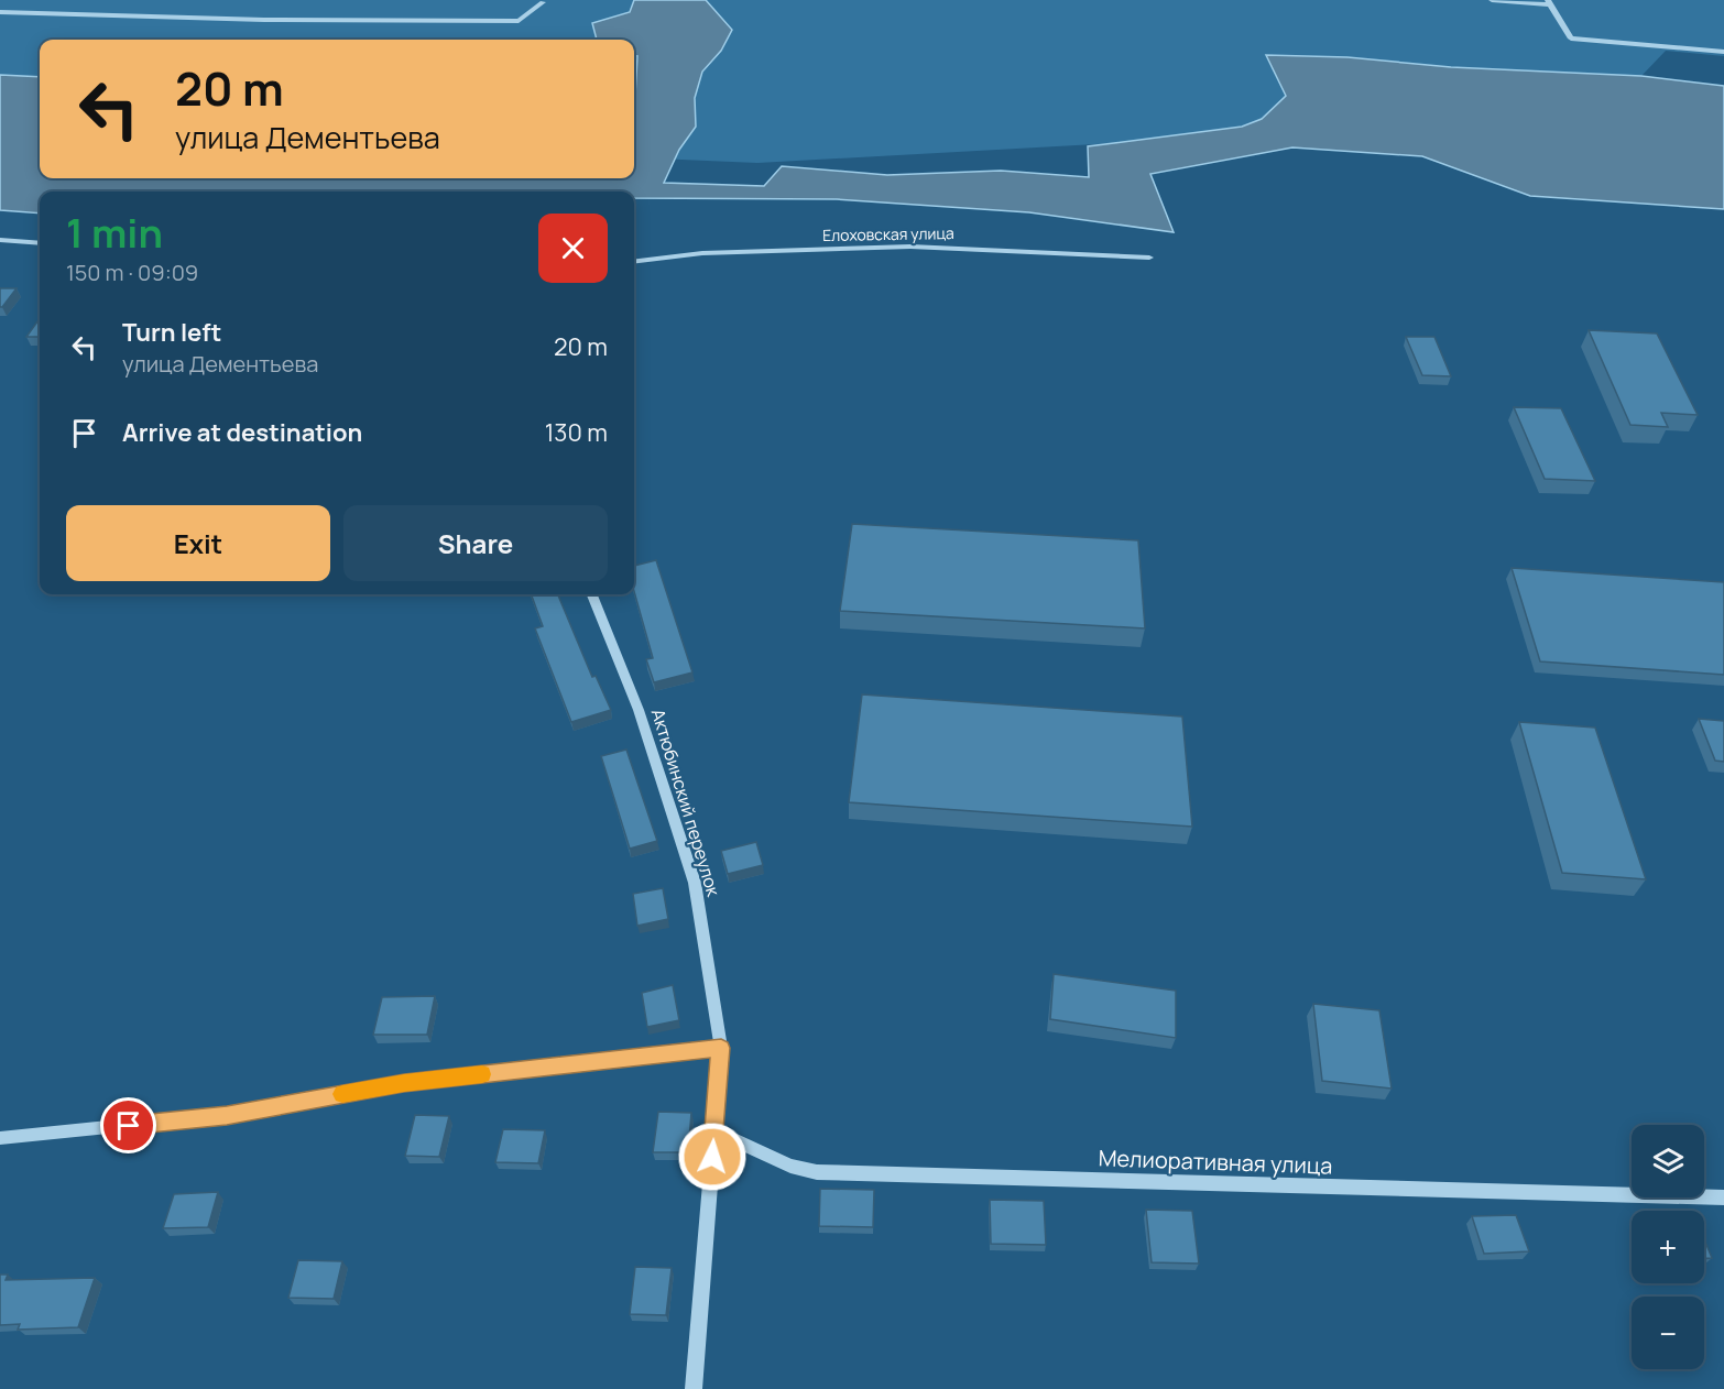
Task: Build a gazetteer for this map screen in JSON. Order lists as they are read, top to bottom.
{
  "streets": {
    "street": ["Елоховская улица", "Актюбинский переулок", "Мелиоративная улица"]
  },
  "crossings": [
    ["Актюбинский переулок", "Мелиоративная улица"]
  ],
  "page": {
    "turn": ["20 m", "улица Дементьева"],
    "heading": ["1 min", "150 m · 09:09"],
    "list": [
      {
        "name": "Turn left",
        "note": "улица Дементьева",
        "value": "20 m"
      },
      {
        "name": "Arrive at destination",
        "value": "130 m"
      }
    ],
    "buttons": ["Exit", "Share"],
    "map_buttons": ["+", "−"]
  }
}
